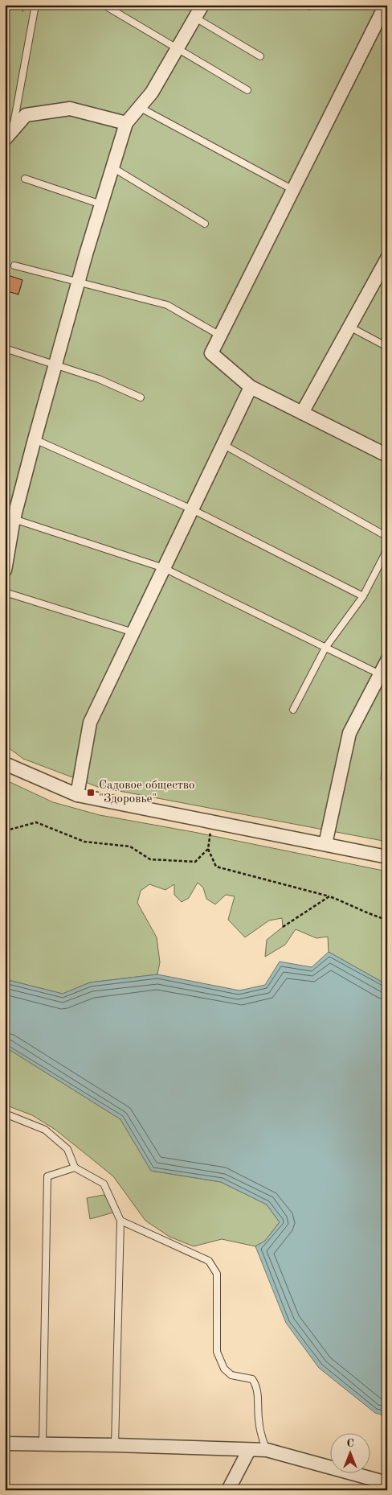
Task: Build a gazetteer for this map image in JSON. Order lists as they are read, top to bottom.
{
  "places": {
    "transit": ["Садовое общество \"Здоровье\""]
  },
  "north": "top"
}
